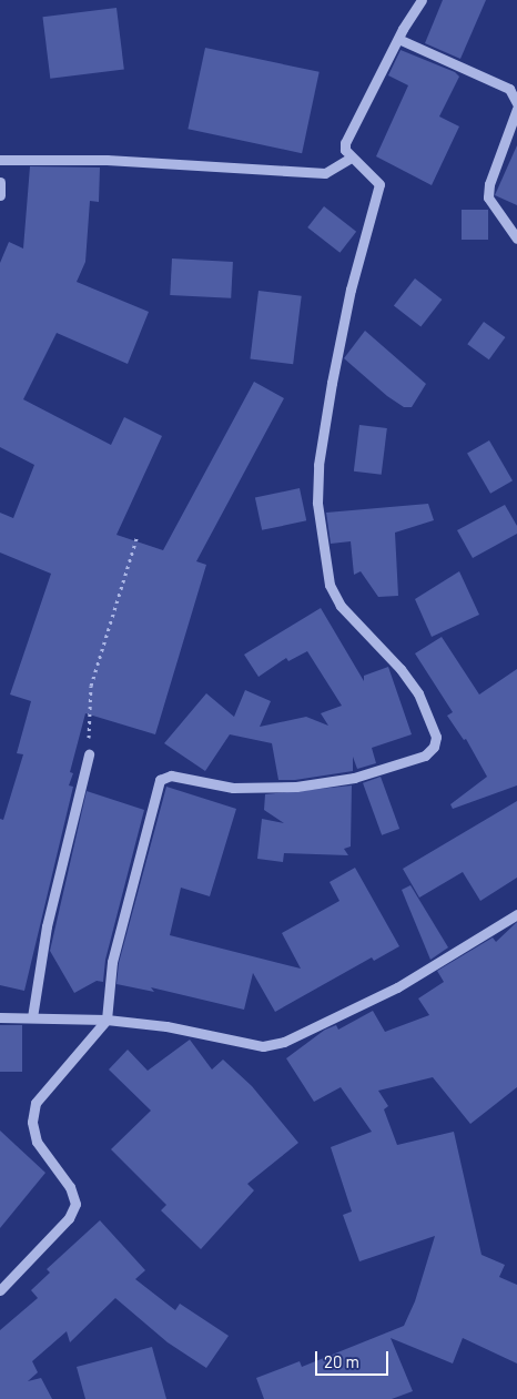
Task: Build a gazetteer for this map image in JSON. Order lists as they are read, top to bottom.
{
  "scale_bar": "20 m"
}
